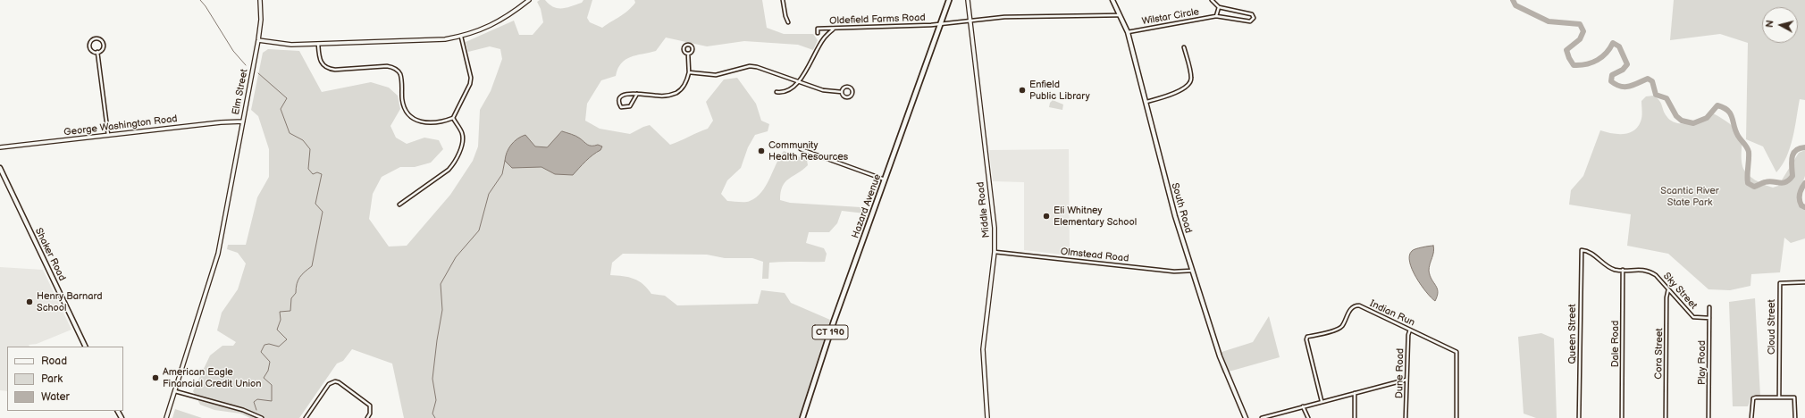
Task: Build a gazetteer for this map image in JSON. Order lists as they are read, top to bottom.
{
  "streets": {
    "main road": [
      "Hazard Avenue",
      "South Road",
      "Shaker Road",
      "CT 190"
    ],
    "street": [
      "Wilstar Circle",
      "Oldefield Farms Road",
      "Elm Street",
      "George Washington Road",
      "Middle Road",
      "Olmstead Road",
      "Sky Street",
      "Indian Run",
      "Cloud Street",
      "Queen Street",
      "Dale Road",
      "Cora Street",
      "Play Road",
      "Dune Road"
    ]
  },
  "crossings": [
    ["Wilstar Circle", "South Road"],
    ["Oldefield Farms Road", "Hazard Avenue"],
    ["Oldefield Farms Road", "South Road"],
    ["Oldefield Farms Road", "Middle Road"],
    ["Elm Street", "George Washington Road"],
    ["South Road", "Olmstead Road"],
    ["Middle Road", "Olmstead Road"],
    ["Sky Street", "Queen Street"],
    ["Sky Street", "Dale Road"],
    ["Sky Street", "Cora Street"],
    ["Sky Street", "Play Road"],
    ["Indian Run", "Dune Road"]
  ],
  "parks": ["Scantic River State Park"],
  "places": [
    "Enfield Public Library",
    "Community Health Resources",
    "Eli Whitney Elementary School",
    "Henry Barnard School",
    "American Eagle Financial Credit Union"
  ],
  "legend": ["Road", "Park", "Water"],
  "north": "left"
}
